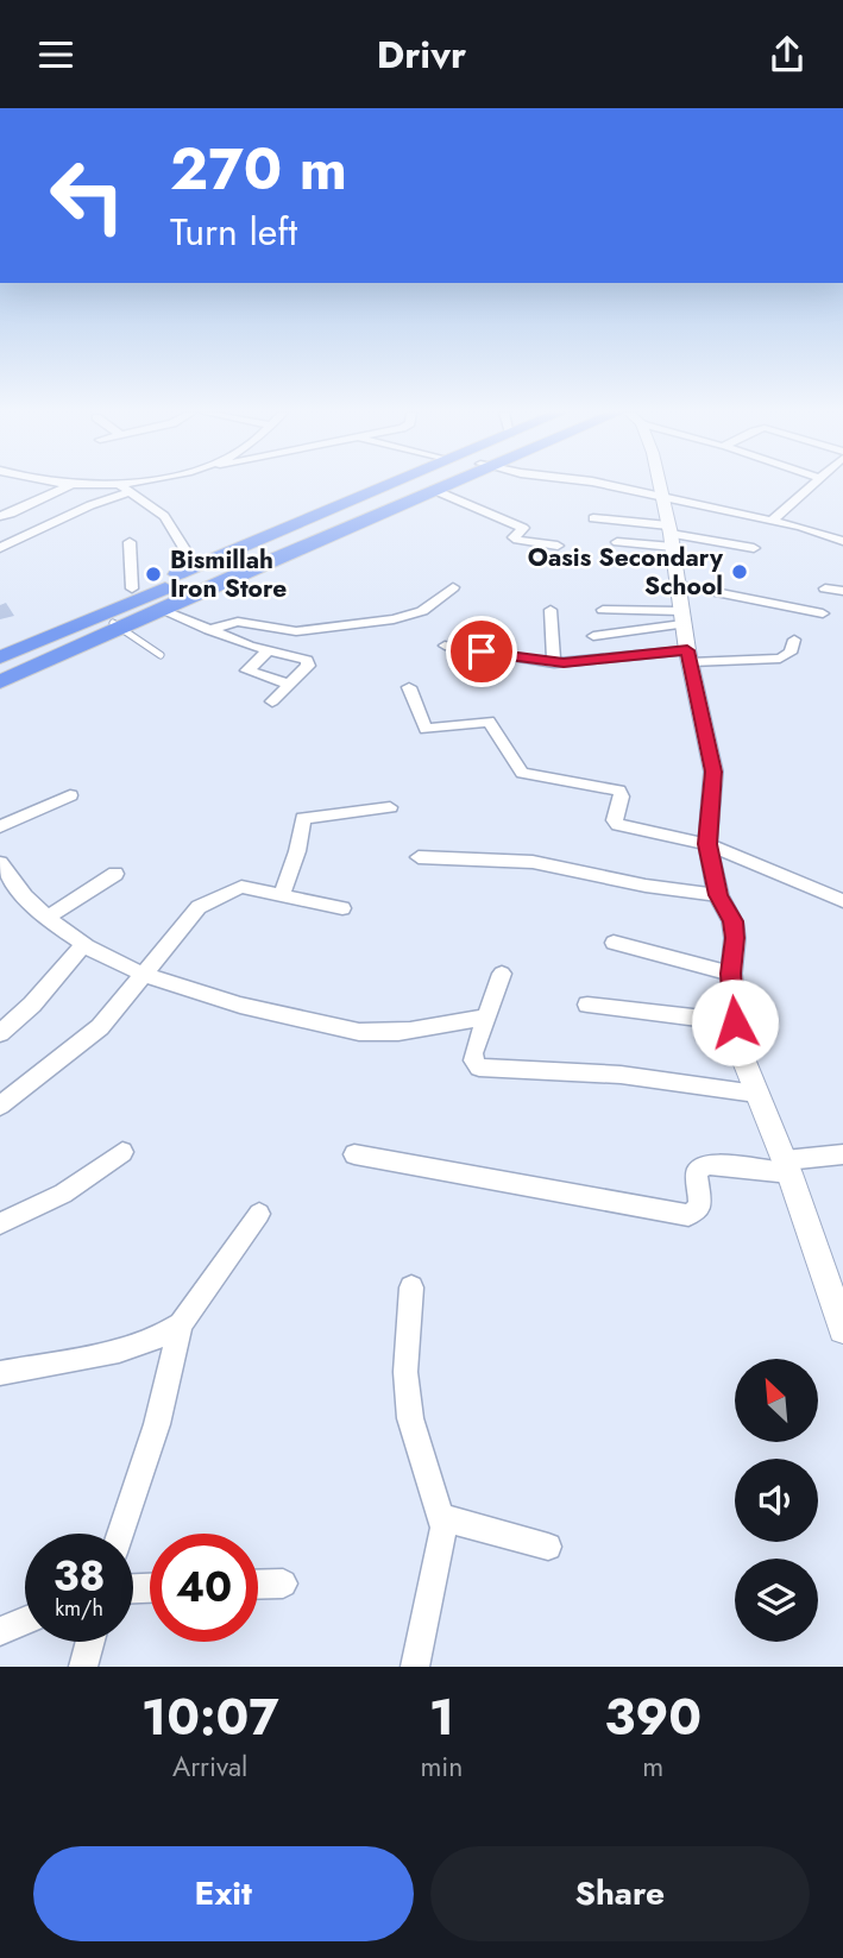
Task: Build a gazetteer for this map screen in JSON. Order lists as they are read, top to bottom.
{
  "places": ["Oasis Secondary School", "Bismillah Iron Store"],
  "north": "top left",
  "page": {
    "header": "Drivr",
    "turn": ["270 m", "Turn left"],
    "speed": "38 km/h",
    "limit": "40",
    "eta": [
      "10:07",
      "Arrival",
      "1",
      "min",
      "390",
      "m"
    ],
    "buttons": ["Exit", "Share"]
  }
}
